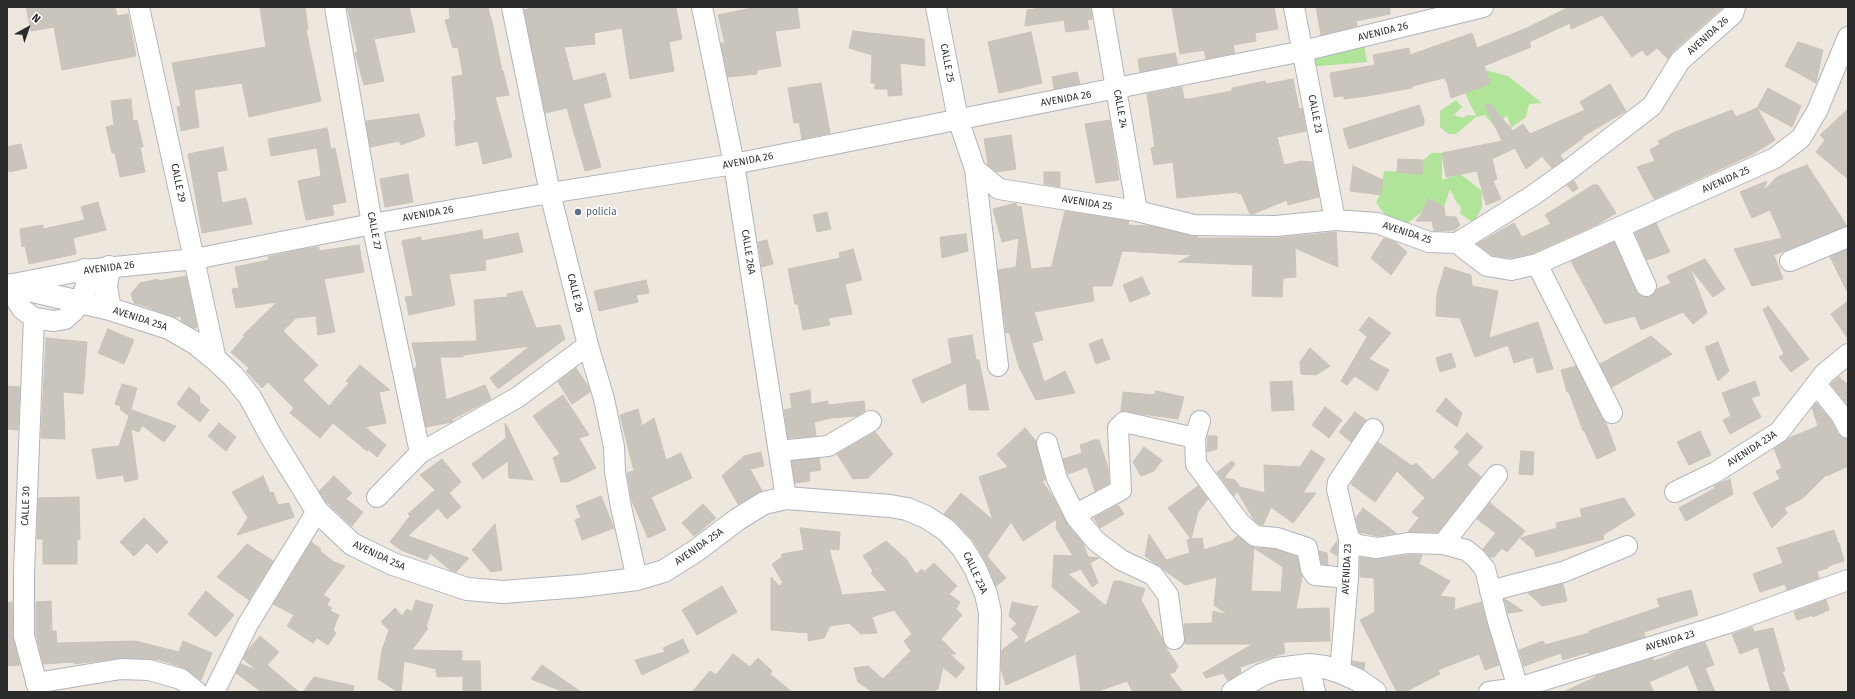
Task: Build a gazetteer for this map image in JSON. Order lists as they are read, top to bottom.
{
  "streets": {
    "main road": ["AVENIDA 25A", "CALLE 23A"],
    "street": [
      "AVENIDA 26",
      "CALLE 25",
      "CALLE 24",
      "CALLE 23",
      "AVENIDA 25",
      "CALLE 29",
      "CALLE 27",
      "CALLE 26A",
      "CALLE 26",
      "AVENIDA 23A",
      "CALLE 30",
      "AVENIDA 23"
    ]
  },
  "crossings": [
    ["AVENIDA 26", "CALLE 25"],
    ["AVENIDA 26", "CALLE 24"],
    ["AVENIDA 26", "CALLE 23"],
    ["AVENIDA 26", "AVENIDA 25"],
    ["AVENIDA 26", "CALLE 29"],
    ["AVENIDA 26", "CALLE 27"],
    ["AVENIDA 26", "CALLE 26A"],
    ["AVENIDA 26", "CALLE 26"],
    ["AVENIDA 26", "AVENIDA 25A"],
    ["CALLE 24", "AVENIDA 25"],
    ["CALLE 23", "AVENIDA 25"],
    ["CALLE 29", "AVENIDA 25A"],
    ["CALLE 26A", "AVENIDA 25A"],
    ["CALLE 26A", "CALLE 23A"],
    ["CALLE 26", "AVENIDA 25A"],
    ["AVENIDA 25A", "CALLE 23A"]
  ],
  "places": ["policia"],
  "north": "top right"
}
